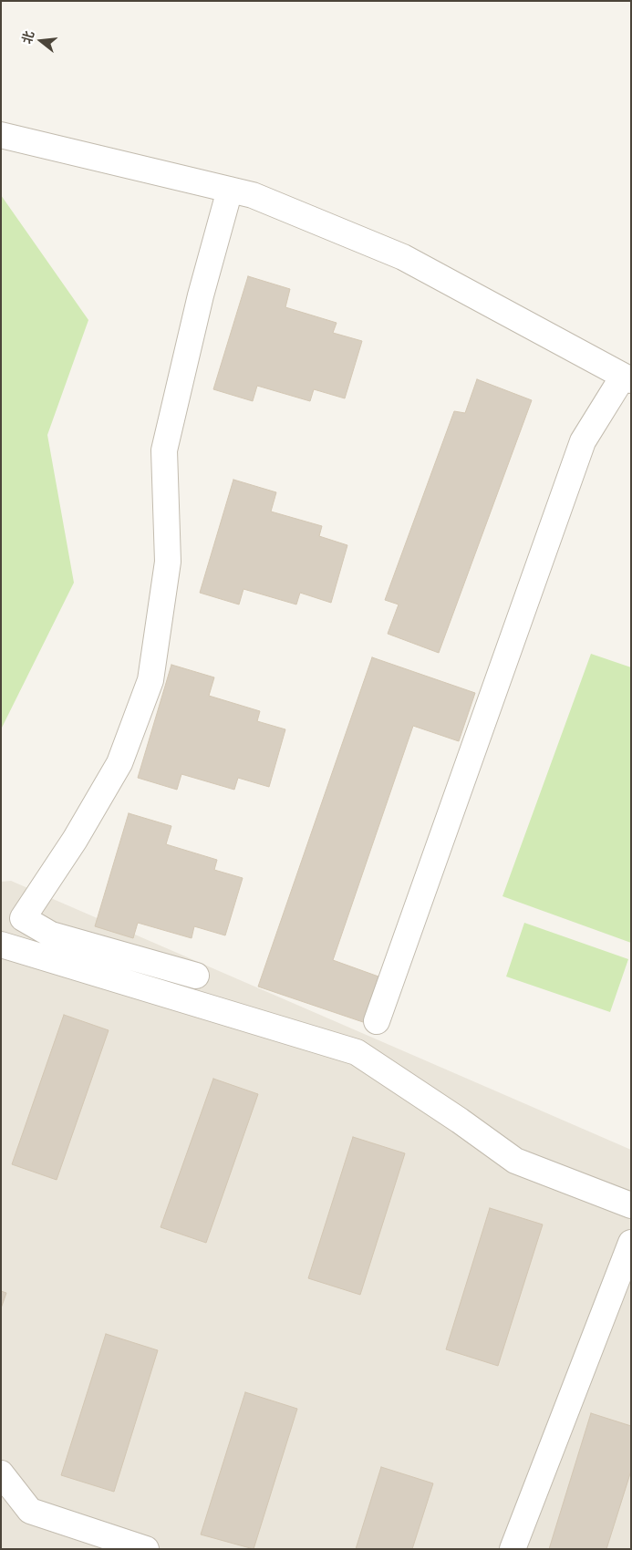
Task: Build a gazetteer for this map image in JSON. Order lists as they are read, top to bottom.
{
  "north": "left"
}
